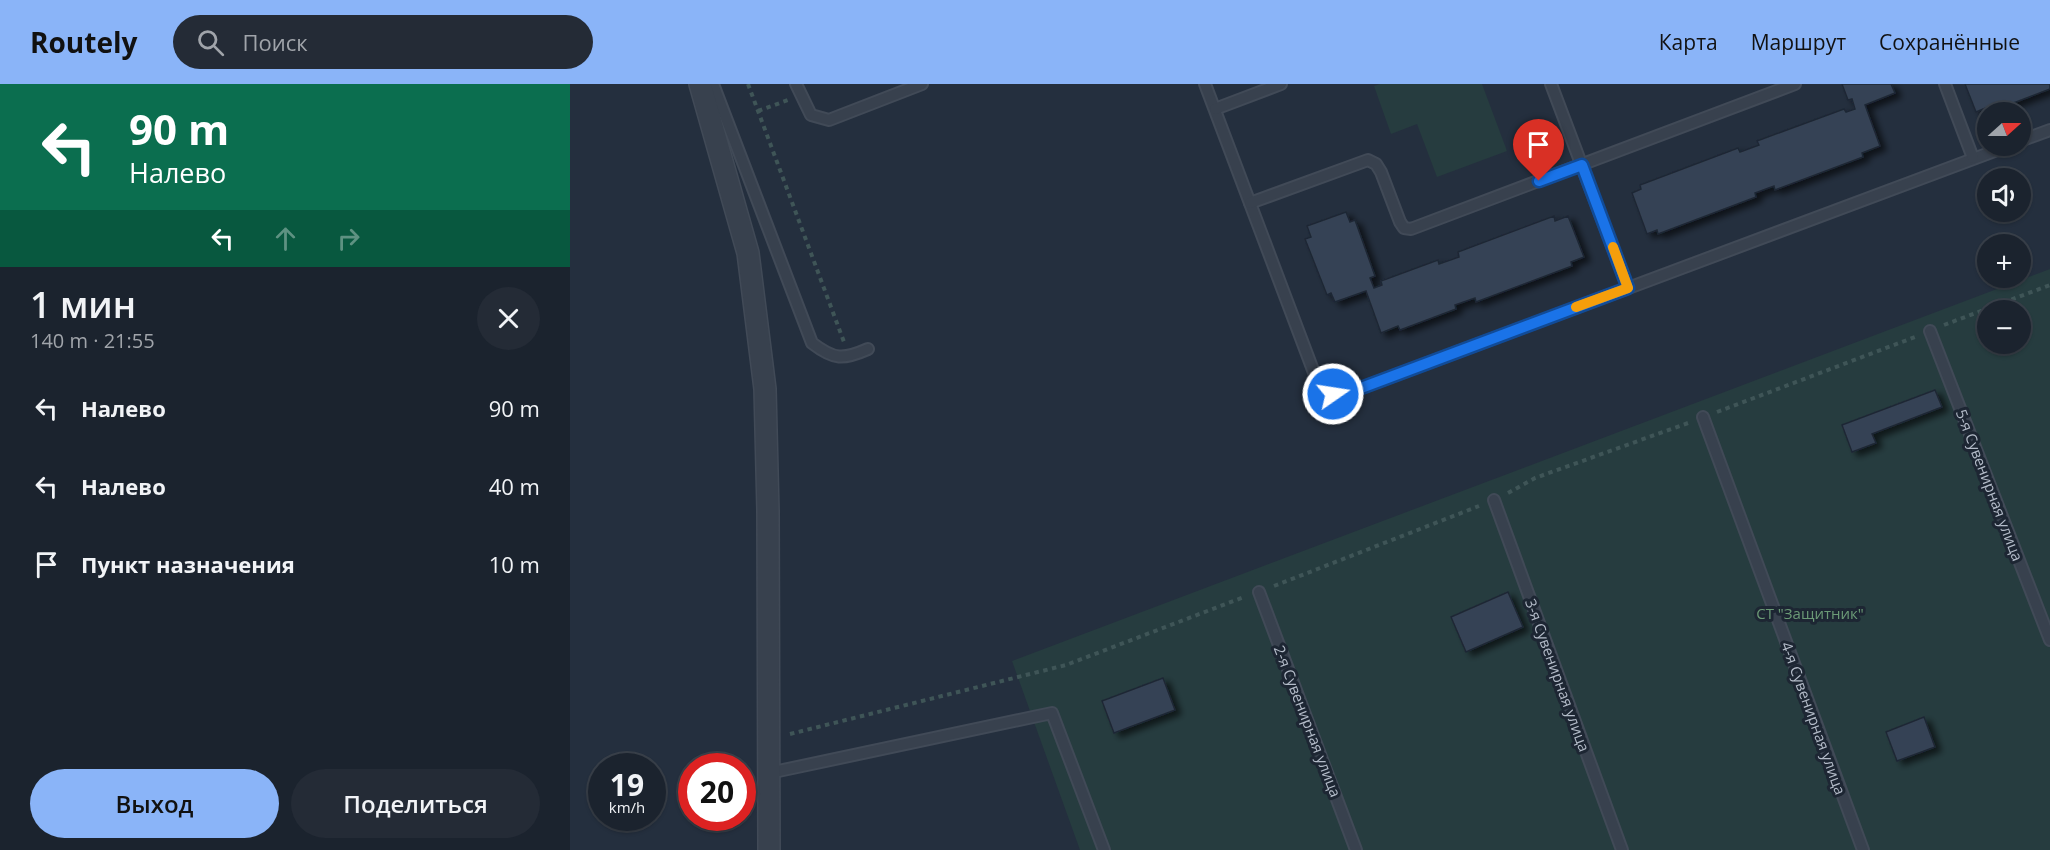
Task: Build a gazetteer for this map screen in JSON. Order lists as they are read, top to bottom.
{
  "streets": {
    "lane": [
      "5-я Сувенирная улица",
      "3-я Сувенирная улица",
      "4-я Сувенирная улица",
      "2-я Сувенирная улица"
    ]
  },
  "parks": ["СТ \"Защитник\""],
  "north": "right",
  "page": {
    "header": "Routely",
    "search": "Поиск",
    "nav": ["Карта", "Маршрут", "Сохранённые"],
    "turn": ["90 m", "Налево"],
    "map_buttons": ["+", "−"],
    "heading": ["1 мин", "140 m · 21:55"],
    "list": [
      {
        "name": "Налево",
        "value": "90 m"
      },
      {
        "name": "Налево",
        "value": "40 m"
      },
      {
        "name": "Пункт назначения",
        "value": "10 m"
      }
    ],
    "speed": "19 km/h",
    "limit": "20",
    "buttons": ["Выход", "Поделиться"]
  }
}
